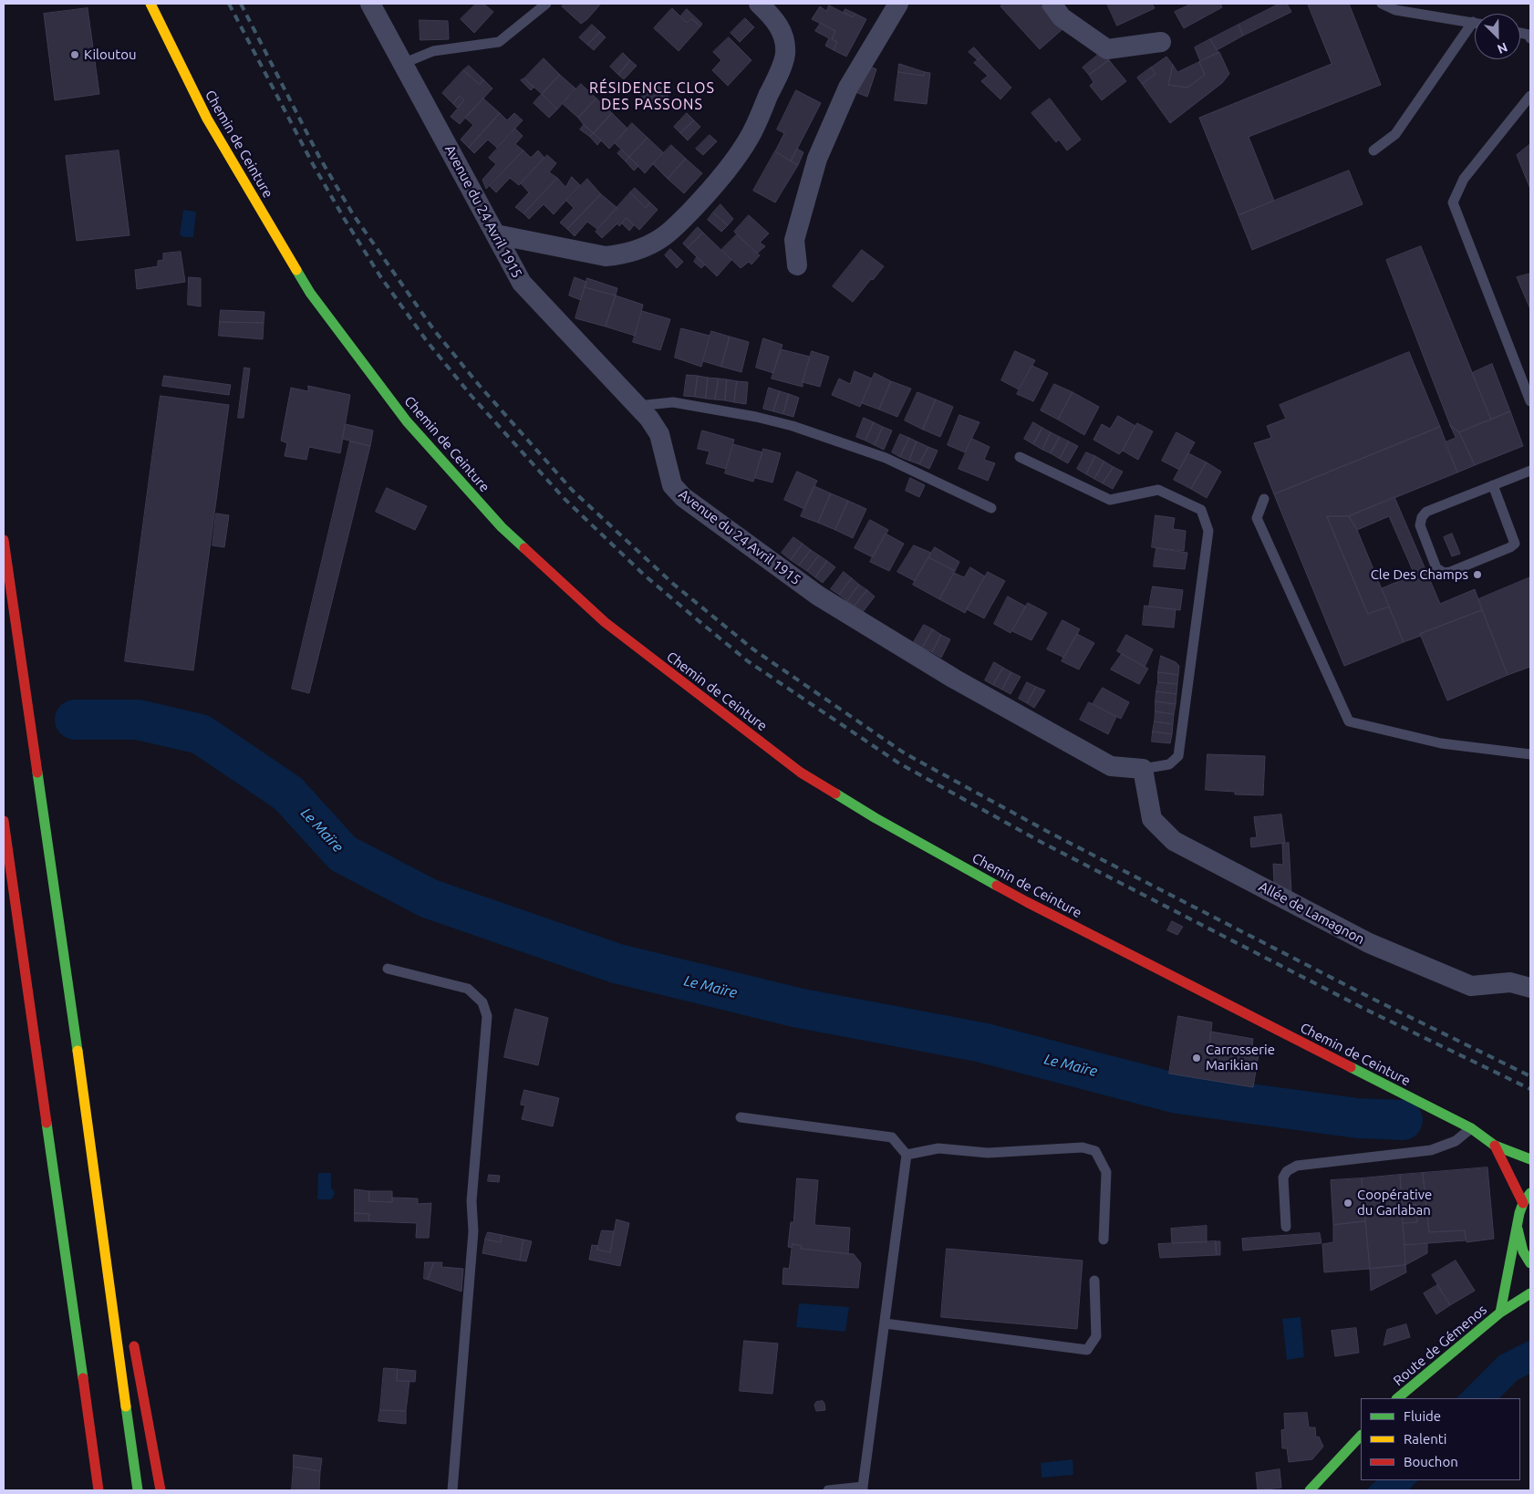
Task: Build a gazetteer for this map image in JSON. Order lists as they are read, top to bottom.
{
  "streets": {
    "main road": ["Chemin de Ceinture", "Route de Gémenos"],
    "street": ["Avenue du 24 Avril 1915", "Allée de Lamagnon"]
  },
  "crossings": [
    ["Avenue du 24 Avril 1915", "Allée de Lamagnon"]
  ],
  "districts": ["RÉSIDENCE CLOS DES PASSONS"],
  "water": ["Le Maïre"],
  "places": [
    "Kiloutou",
    "Cle Des Champs",
    "Carrosserie Marikian",
    "Coopérative du Garlaban"
  ],
  "legend": ["Fluide", "Ralenti", "Bouchon"],
  "north": "bottom right"
}
